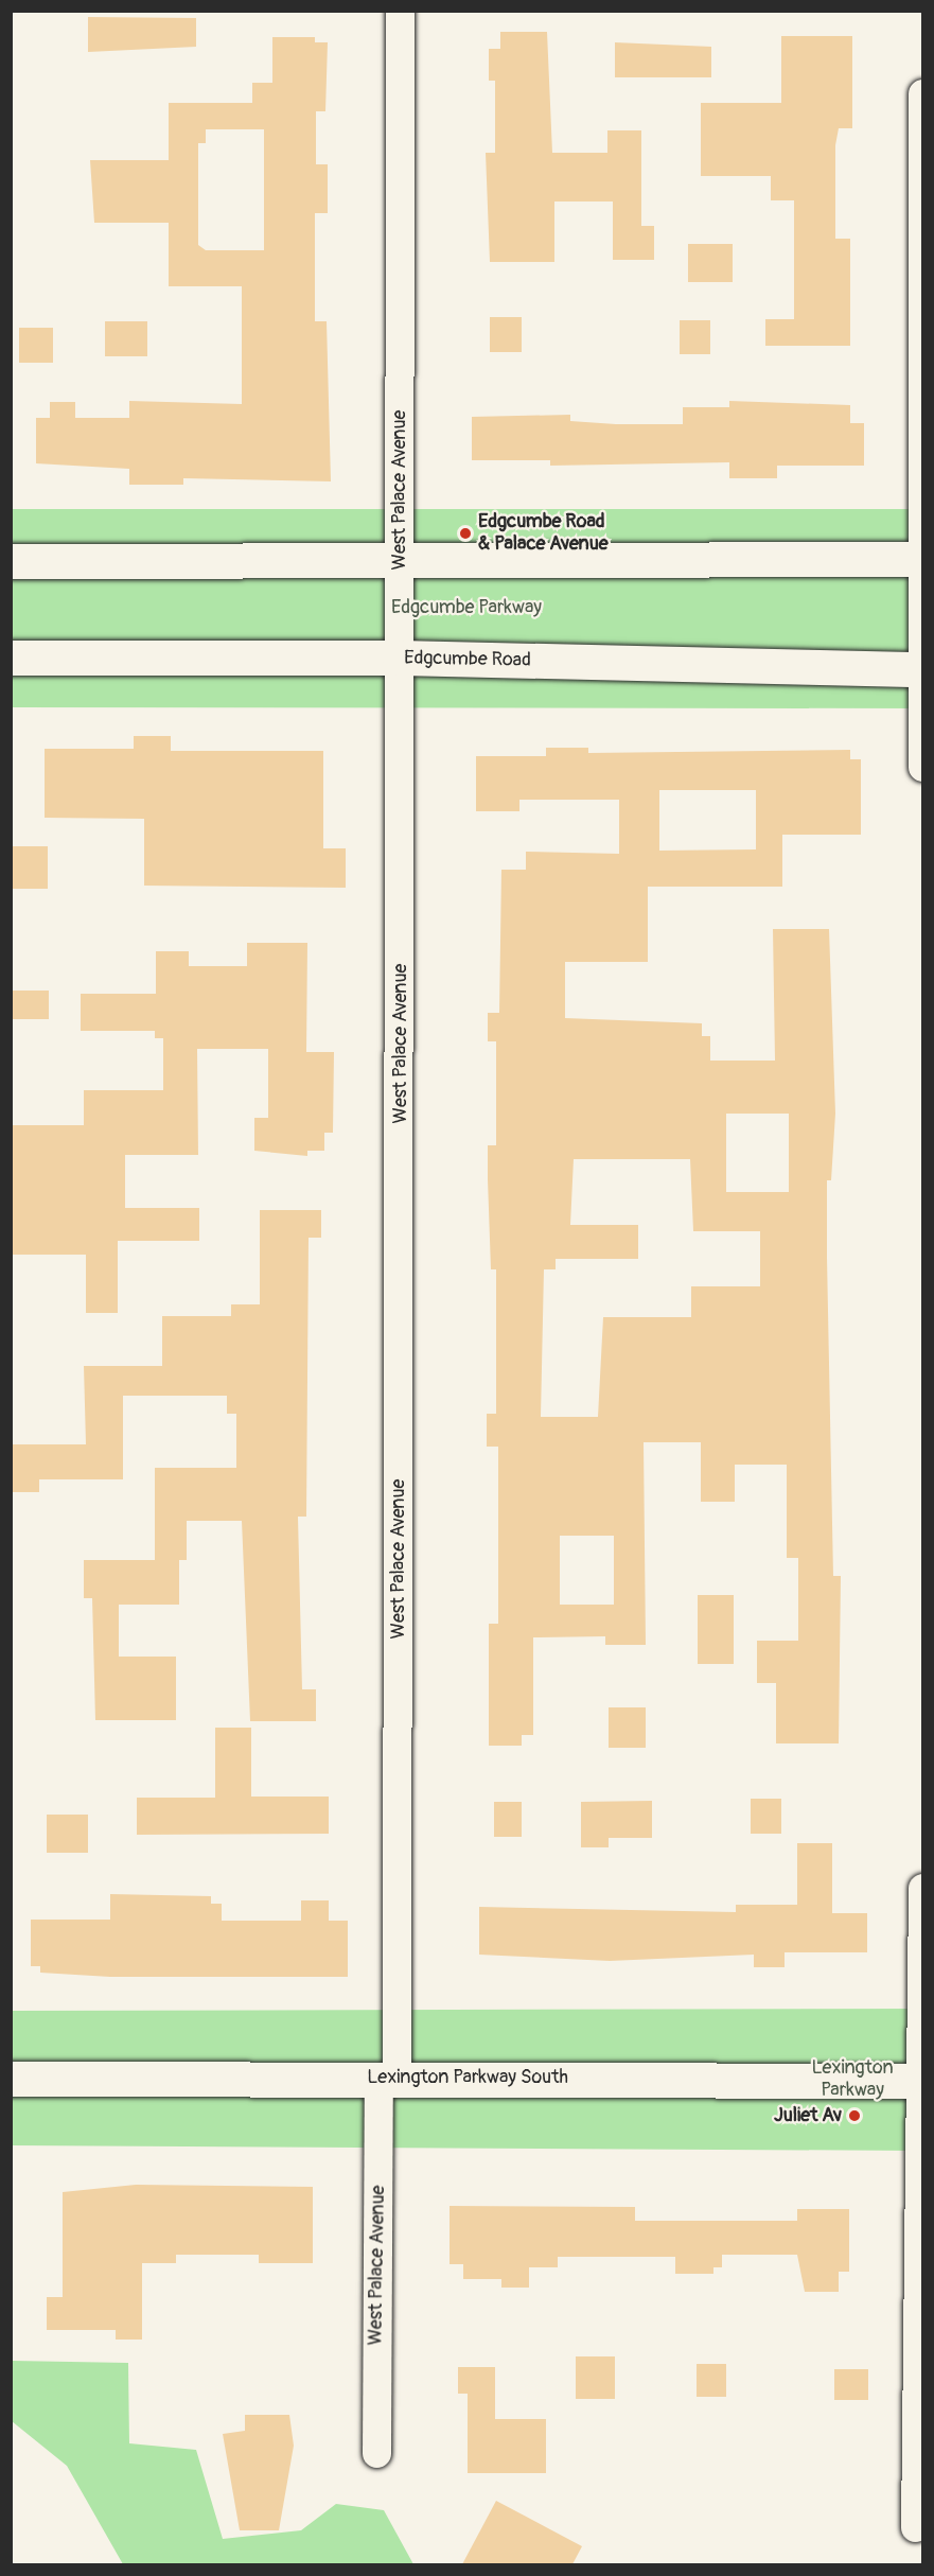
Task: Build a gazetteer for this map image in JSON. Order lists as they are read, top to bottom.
{
  "streets": {
    "street": ["West Palace Avenue", "Edgcumbe Road", "Lexington Parkway South"]
  },
  "crossings": [
    ["West Palace Avenue", "Edgcumbe Road"],
    ["West Palace Avenue", "Lexington Parkway South"]
  ],
  "parks": ["Edgcumbe Parkway", "Lexington Parkway"],
  "places": ["Edgcumbe Road & Palace Avenue", "Juliet Av"]
}
